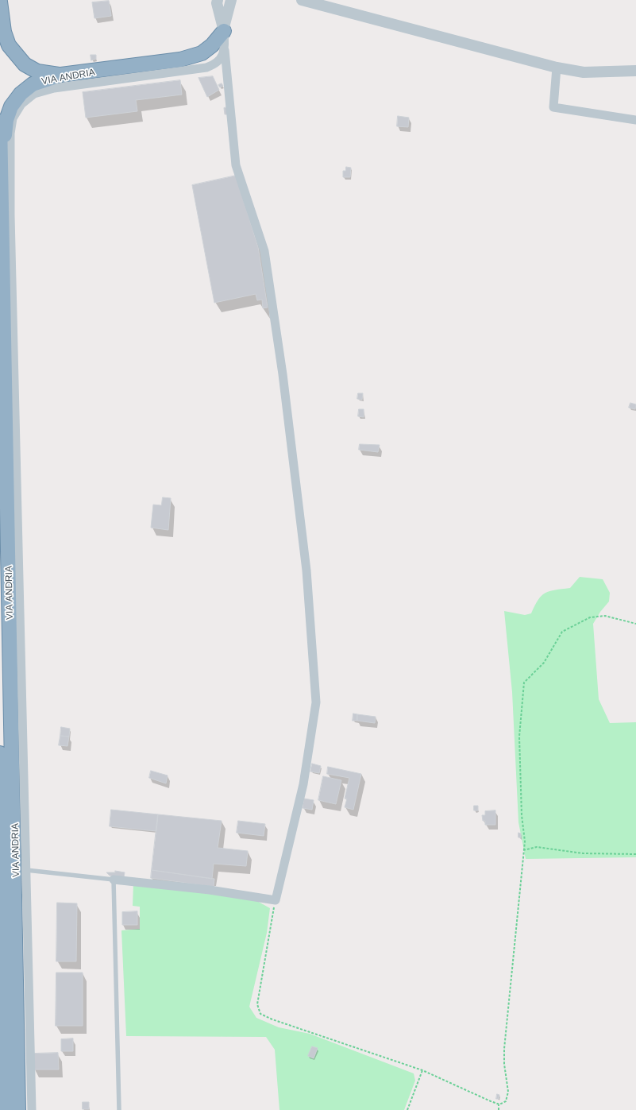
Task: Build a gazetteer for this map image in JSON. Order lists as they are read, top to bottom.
{
  "streets": {
    "street": ["VIA ANDRIA"]
  }
}
